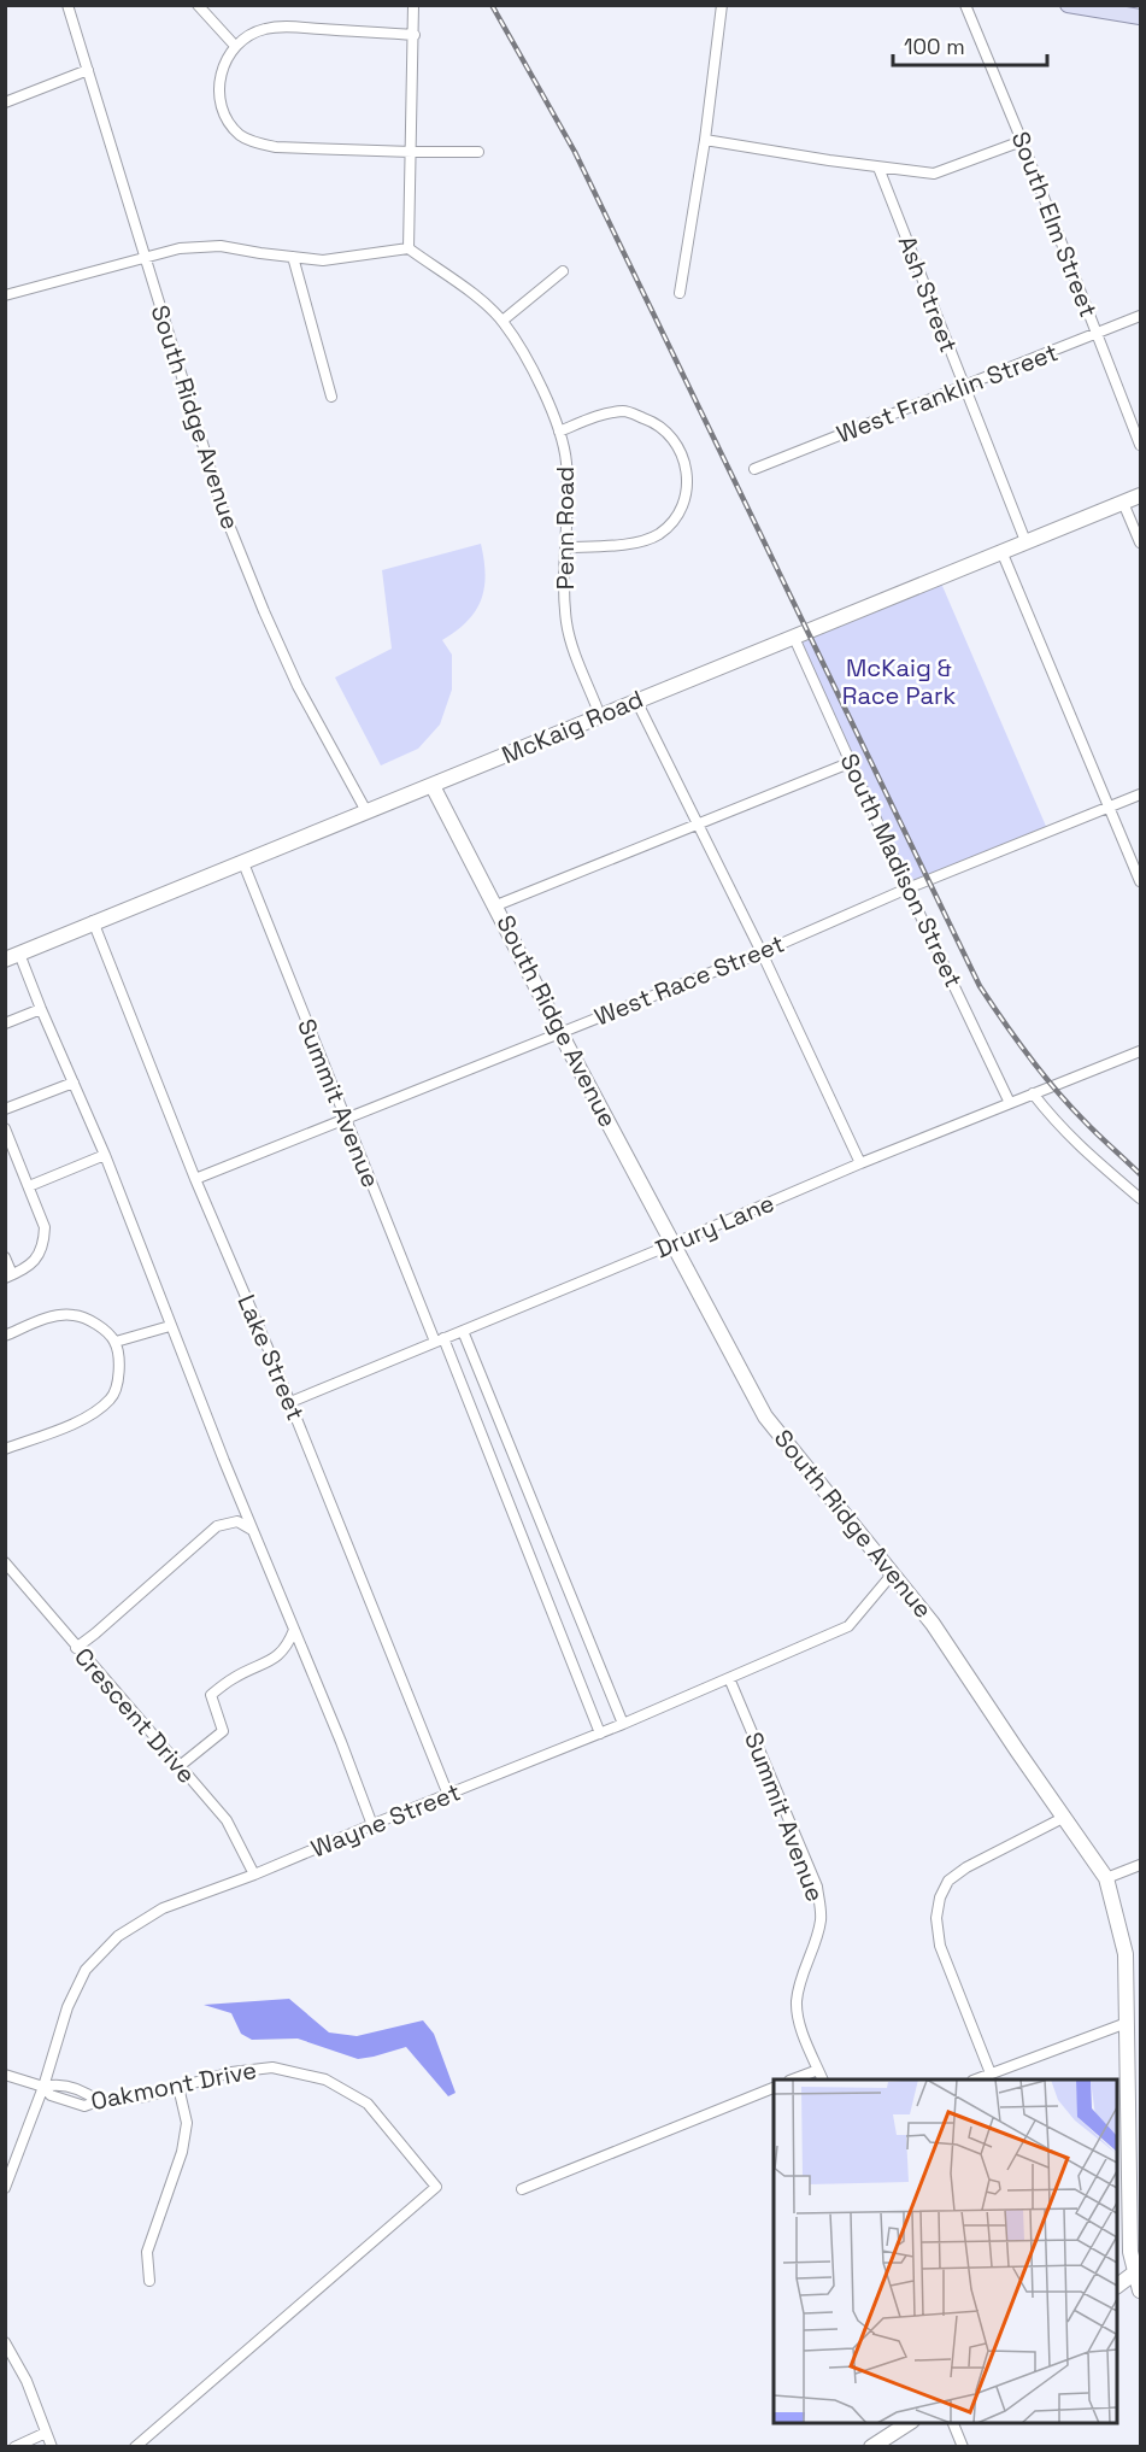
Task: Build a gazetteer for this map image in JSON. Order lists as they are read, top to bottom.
{
  "streets": {
    "street": [
      "South Elm Street",
      "Ash Street",
      "West Franklin Street",
      "South Ridge Avenue",
      "Penn Road",
      "McKaig Road",
      "South Madison Street",
      "West Race Street",
      "Summit Avenue",
      "Drury Lane",
      "Lake Street",
      "Crescent Drive",
      "Wayne Street",
      "Oakmont Drive"
    ]
  },
  "crossings": [
    ["South Elm Street", "West Franklin Street"],
    ["Ash Street", "West Franklin Street"],
    ["Ash Street", "McKaig Road"],
    ["South Ridge Avenue", "McKaig Road"],
    ["South Ridge Avenue", "West Race Street"],
    ["South Ridge Avenue", "Drury Lane"],
    ["South Ridge Avenue", "Wayne Street"],
    ["Penn Road", "McKaig Road"],
    ["McKaig Road", "South Madison Street"],
    ["McKaig Road", "Summit Avenue"],
    ["McKaig Road", "Lake Street"],
    ["South Madison Street", "West Race Street"],
    ["South Madison Street", "Drury Lane"],
    ["West Race Street", "Summit Avenue"],
    ["West Race Street", "Lake Street"],
    ["Summit Avenue", "Drury Lane"],
    ["Summit Avenue", "Wayne Street"],
    ["Drury Lane", "Lake Street"],
    ["Lake Street", "Wayne Street"],
    ["Crescent Drive", "Wayne Street"],
    ["Wayne Street", "Oakmont Drive"]
  ],
  "parks": ["McKaig & Race Park"],
  "scale_bar": "100 m"
}
